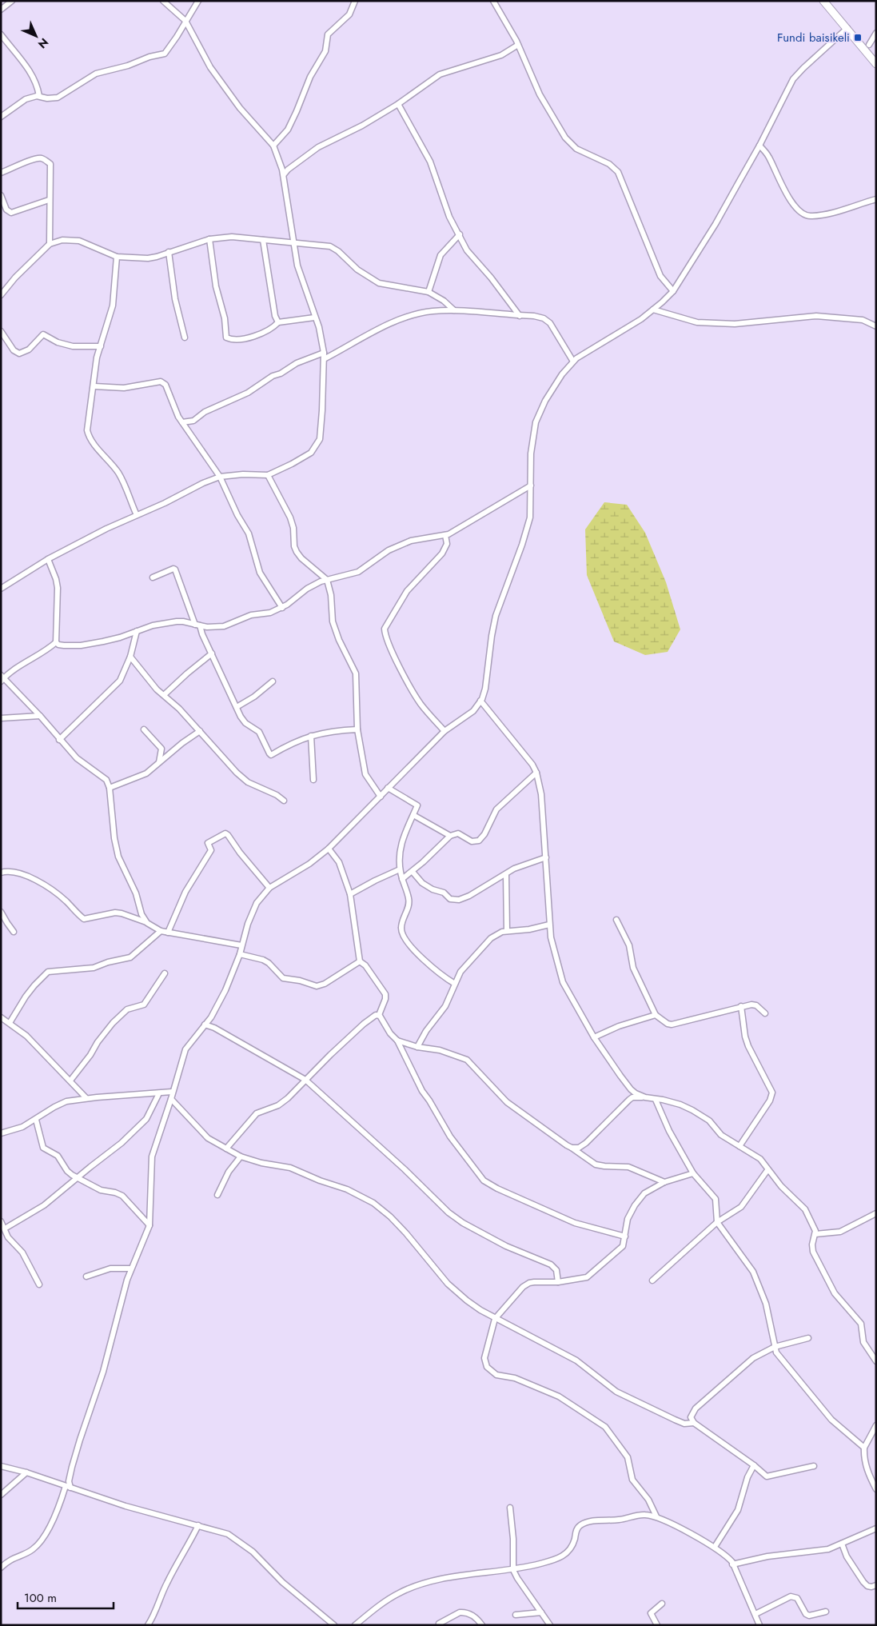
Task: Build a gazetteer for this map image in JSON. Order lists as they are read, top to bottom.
{
  "places": {
    "transit": ["Fundi baisikeli"]
  },
  "scale_bar": "100 m",
  "north": "bottom right"
}
